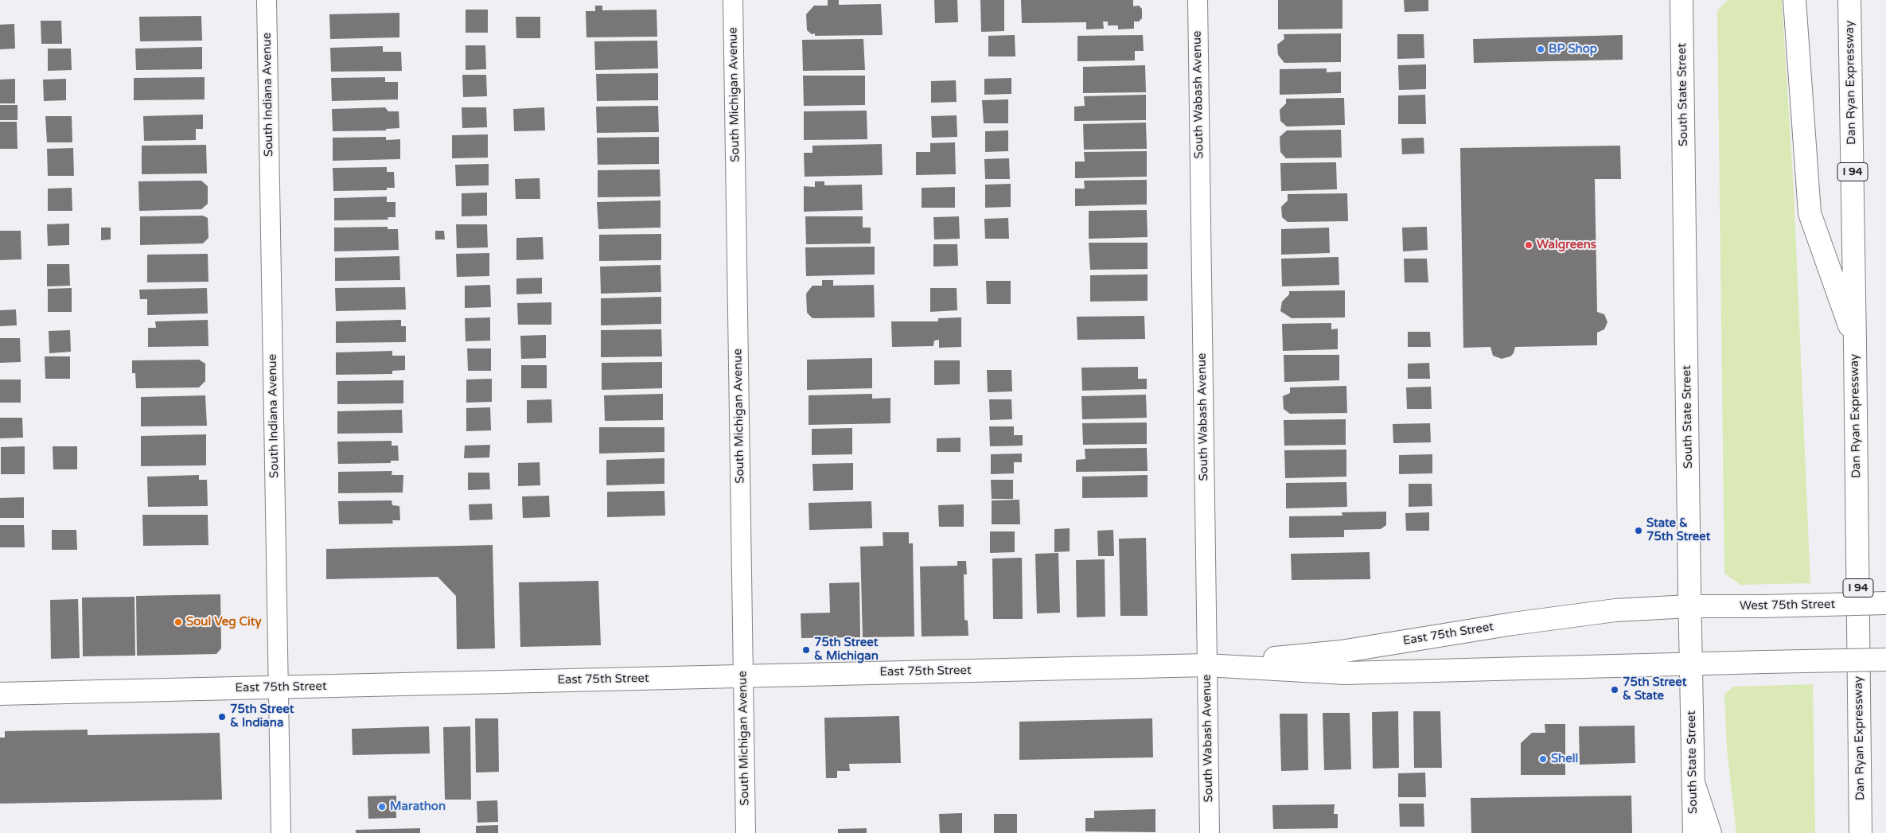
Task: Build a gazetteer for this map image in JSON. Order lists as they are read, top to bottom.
{
  "streets": {
    "main road": [
      "Dan Ryan Expressway",
      "South State Street",
      "I 94",
      "West 75th Street",
      "East 75th Street"
    ],
    "street": ["South Indiana Avenue", "South Michigan Avenue", "South Wabash Avenue"]
  },
  "crossings": [
    ["South Indiana Avenue", "East 75th Street"],
    ["South Michigan Avenue", "East 75th Street"],
    ["South Wabash Avenue", "East 75th Street"],
    ["South State Street", "West 75th Street"],
    ["South State Street", "East 75th Street"],
    ["West 75th Street", "East 75th Street"]
  ],
  "places": [
    "BP Shop",
    "Walgreens",
    "State & 75th Street",
    "Soul Veg City",
    "75th Street & Michigan",
    "75th Street & State",
    "75th Street & Indiana",
    "Shell",
    "Marathon"
  ]
}
